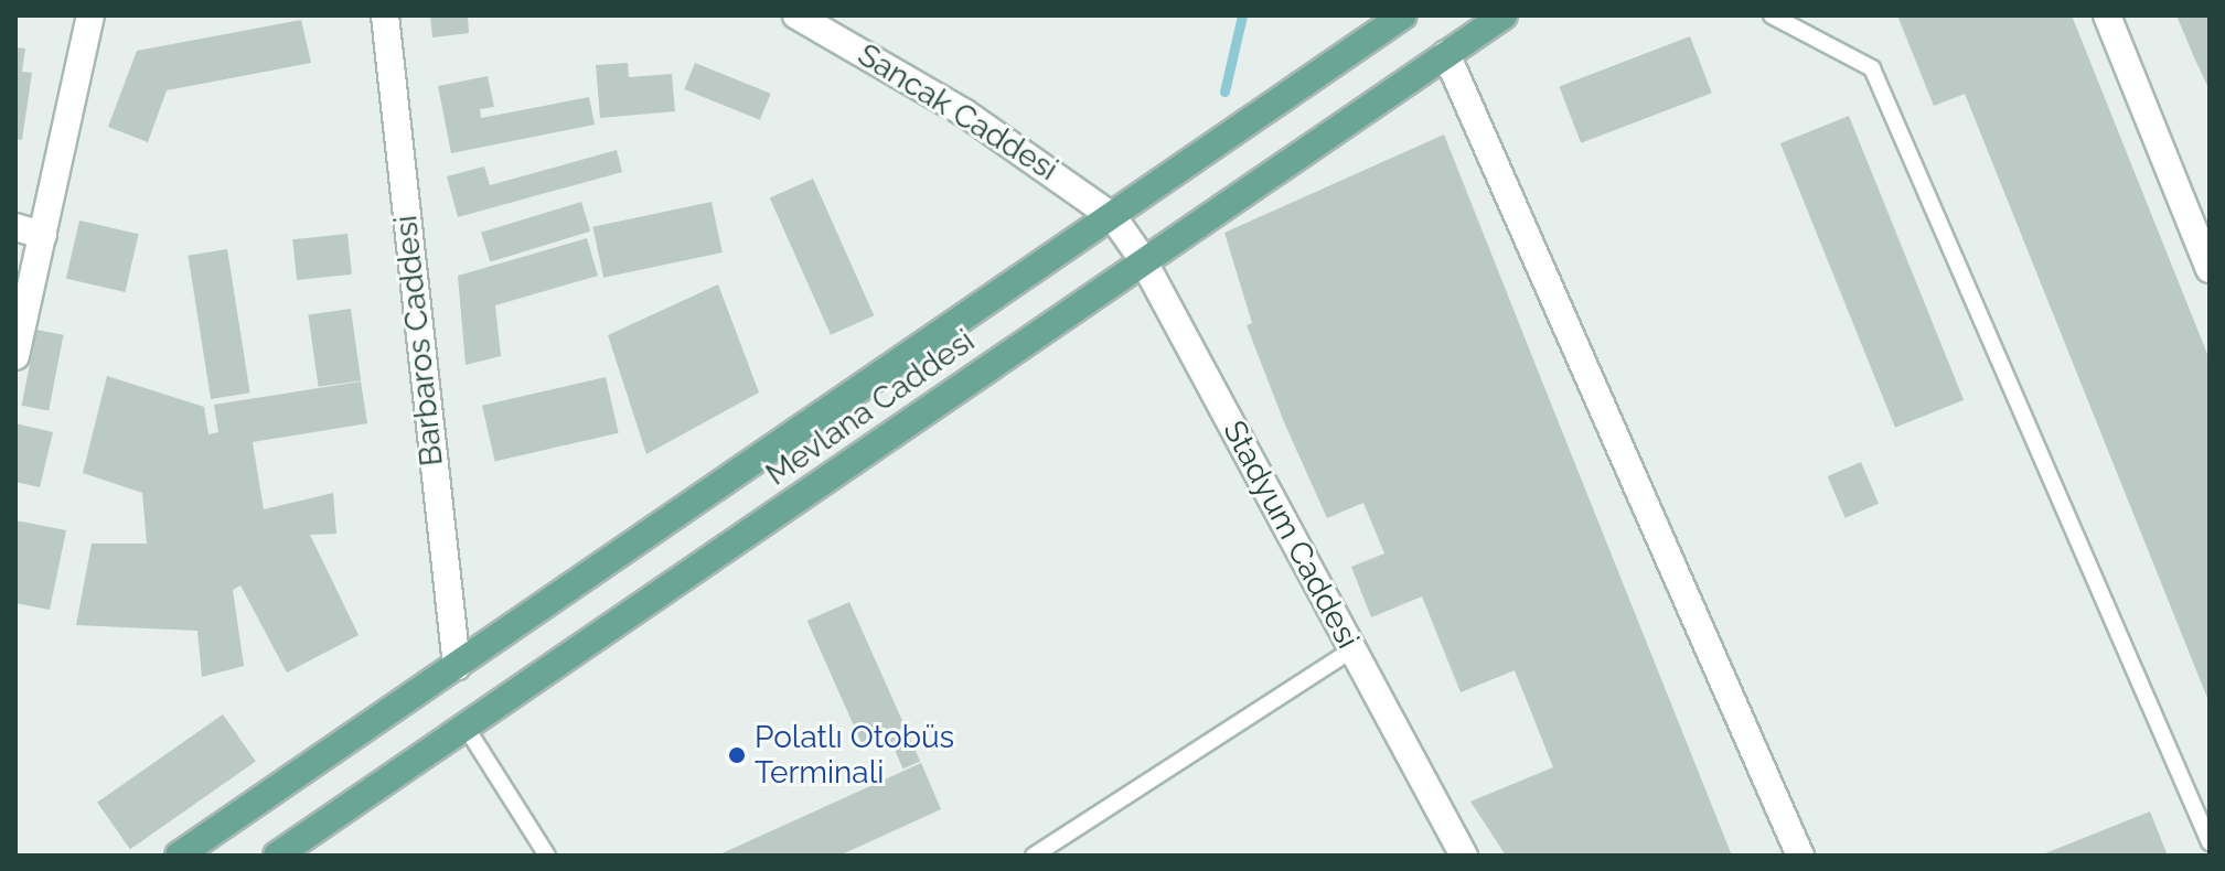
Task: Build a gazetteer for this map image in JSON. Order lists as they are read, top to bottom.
{
  "streets": {
    "main road": ["Mevlana Caddesi"],
    "street": ["Sancak Caddesi", "Barbaros Caddesi", "Stadyum Caddesi"]
  },
  "crossings": [
    ["Sancak Caddesi", "Mevlana Caddesi"],
    ["Sancak Caddesi", "Stadyum Caddesi"],
    ["Barbaros Caddesi", "Mevlana Caddesi"],
    ["Mevlana Caddesi", "Stadyum Caddesi"]
  ],
  "places": ["Polatlı Otobüs Terminali"]
}
